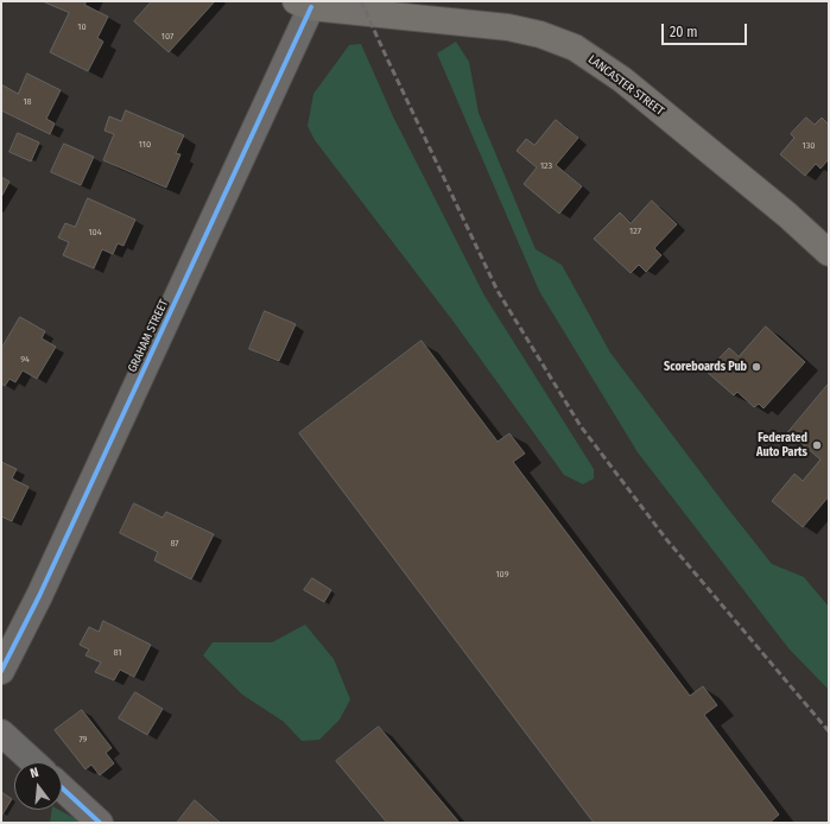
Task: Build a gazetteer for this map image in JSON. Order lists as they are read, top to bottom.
{
  "streets": {
    "main road": ["LANCASTER STREET"],
    "street": ["GRAHAM STREET"]
  },
  "crossings": [
    ["LANCASTER STREET", "GRAHAM STREET"]
  ],
  "places": ["Scoreboards Pub", "Federated Auto Parts"],
  "house_numbers": [
    "10",
    "107",
    "18",
    "110",
    "130",
    "123",
    "127",
    "104",
    "94",
    "87",
    "109",
    "81",
    "79"
  ],
  "scale_bar": "20 m",
  "north": "top"
}
